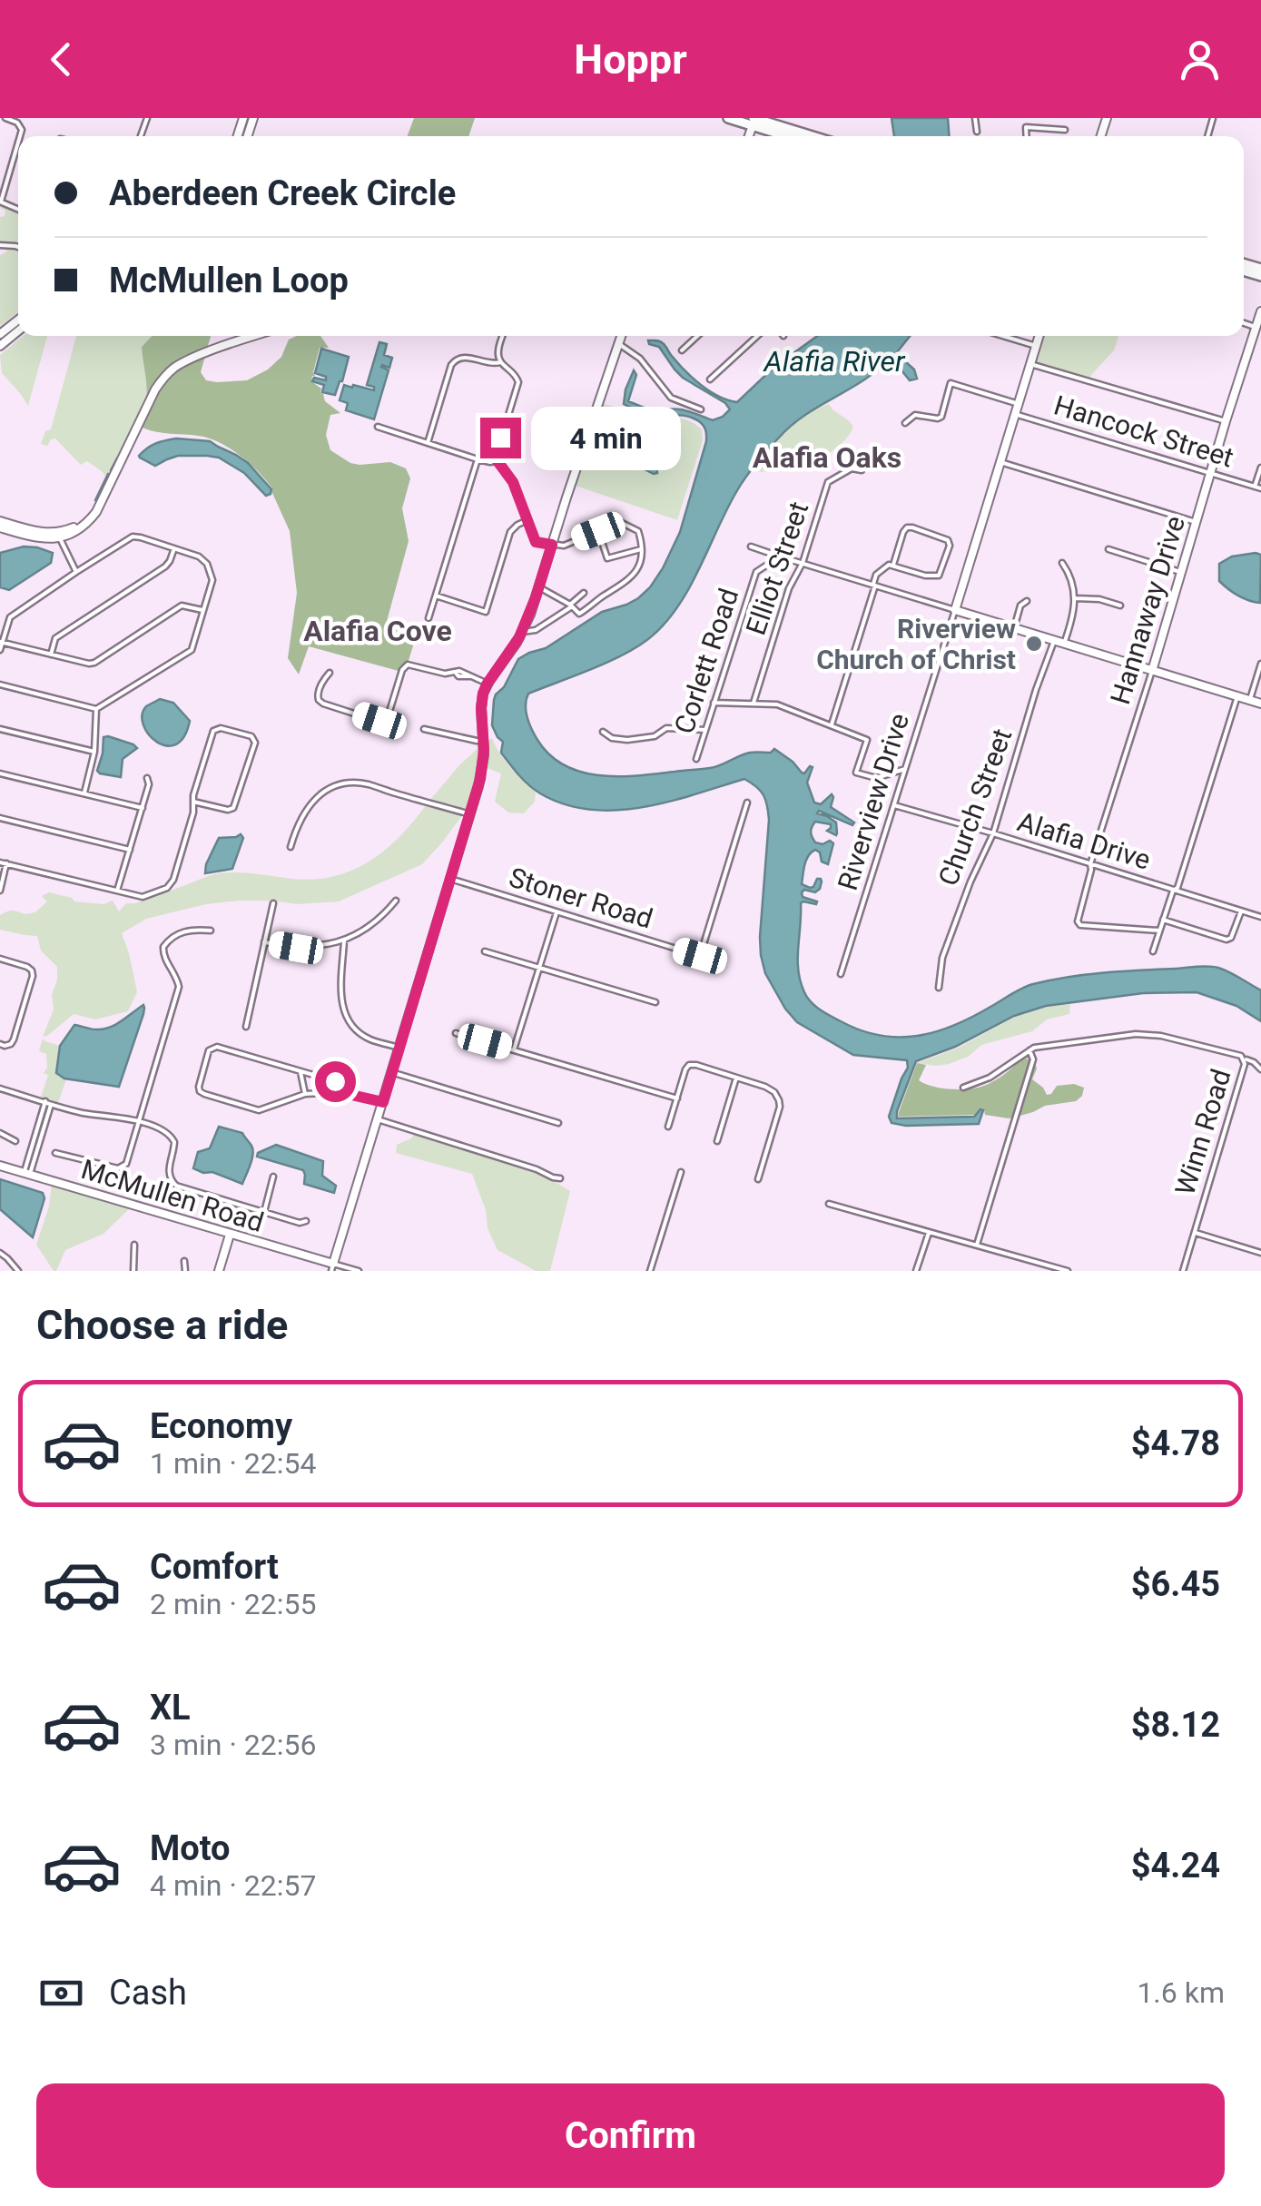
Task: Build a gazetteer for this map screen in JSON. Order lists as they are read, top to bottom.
{
  "streets": {
    "street": [
      "Hancock Street",
      "Elliot Street",
      "Hannaway Drive",
      "Corlett Road",
      "Riverview Drive",
      "Church Street",
      "Alafia Drive",
      "Stoner Road",
      "Winn Road",
      "McMullen Road"
    ]
  },
  "crossings": [
    ["Hancock Street", "Hannaway Drive"],
    ["Hancock Street", "Riverview Drive"],
    ["Hannaway Drive", "Alafia Drive"],
    ["Riverview Drive", "Alafia Drive"],
    ["Church Street", "Alafia Drive"]
  ],
  "districts": ["Alafia Oaks", "Alafia Cove"],
  "water": ["Alafia River"],
  "places": ["Riverview Church of Christ"],
  "page": {
    "header": "Hoppr",
    "banner": ["Aberdeen Creek Circle", "McMullen Loop"],
    "bubble": "4 min",
    "heading": "Choose a ride",
    "list": [
      {
        "name": "Economy",
        "note": "1 min · 22:54",
        "value": "$4.78"
      },
      {
        "name": "Comfort",
        "note": "2 min · 22:55",
        "value": "$6.45"
      },
      {
        "name": "XL",
        "note": "3 min · 22:56",
        "value": "$8.12"
      },
      {
        "name": "Moto",
        "note": "4 min · 22:57",
        "value": "$4.24"
      }
    ],
    "pay": ["Cash", "1.6 km"],
    "buttons": "Confirm"
  }
}
